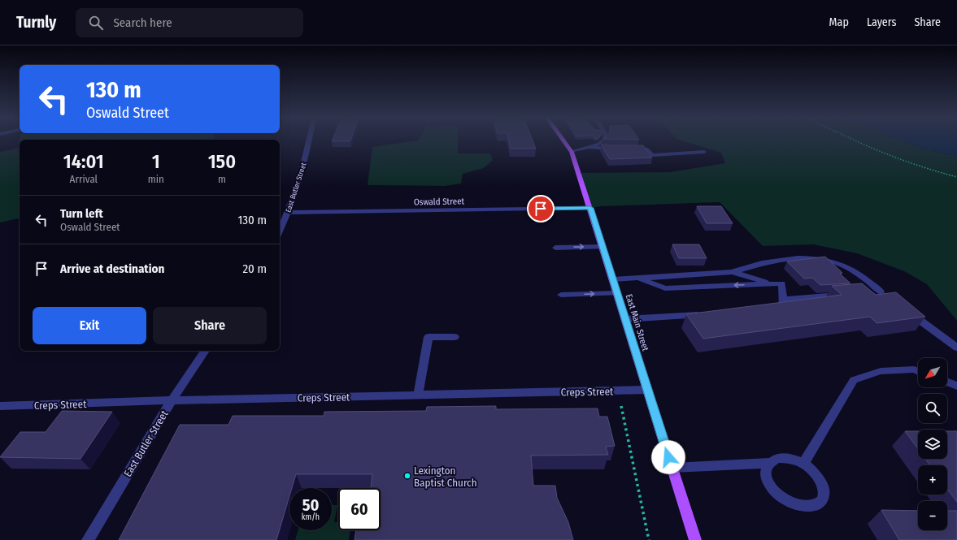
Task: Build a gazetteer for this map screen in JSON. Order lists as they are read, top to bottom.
{
  "streets": {
    "main road": ["East Main Street"],
    "street": ["East Butler Street", "Oswald Street", "Creps Street"]
  },
  "crossings": [
    ["East Butler Street", "Oswald Street"],
    ["East Butler Street", "Creps Street"],
    ["Oswald Street", "East Main Street"],
    ["East Main Street", "Creps Street"]
  ],
  "places": ["Lexington Baptist Church"],
  "north": "bottom left",
  "page": {
    "header": "Turnly",
    "search": "Search here",
    "nav": ["Map", "Layers", "Share"],
    "turn": ["130 m", "Oswald Street"],
    "eta": [
      "14:01",
      "Arrival",
      "1",
      "min",
      "150",
      "m"
    ],
    "list": [
      {
        "name": "Turn left",
        "note": "Oswald Street",
        "value": "130 m"
      },
      {
        "name": "Arrive at destination",
        "value": "20 m"
      }
    ],
    "buttons": ["Exit", "Share"],
    "map_buttons": ["+", "−"],
    "speed": "50 km/h",
    "limit": "60"
  }
}
